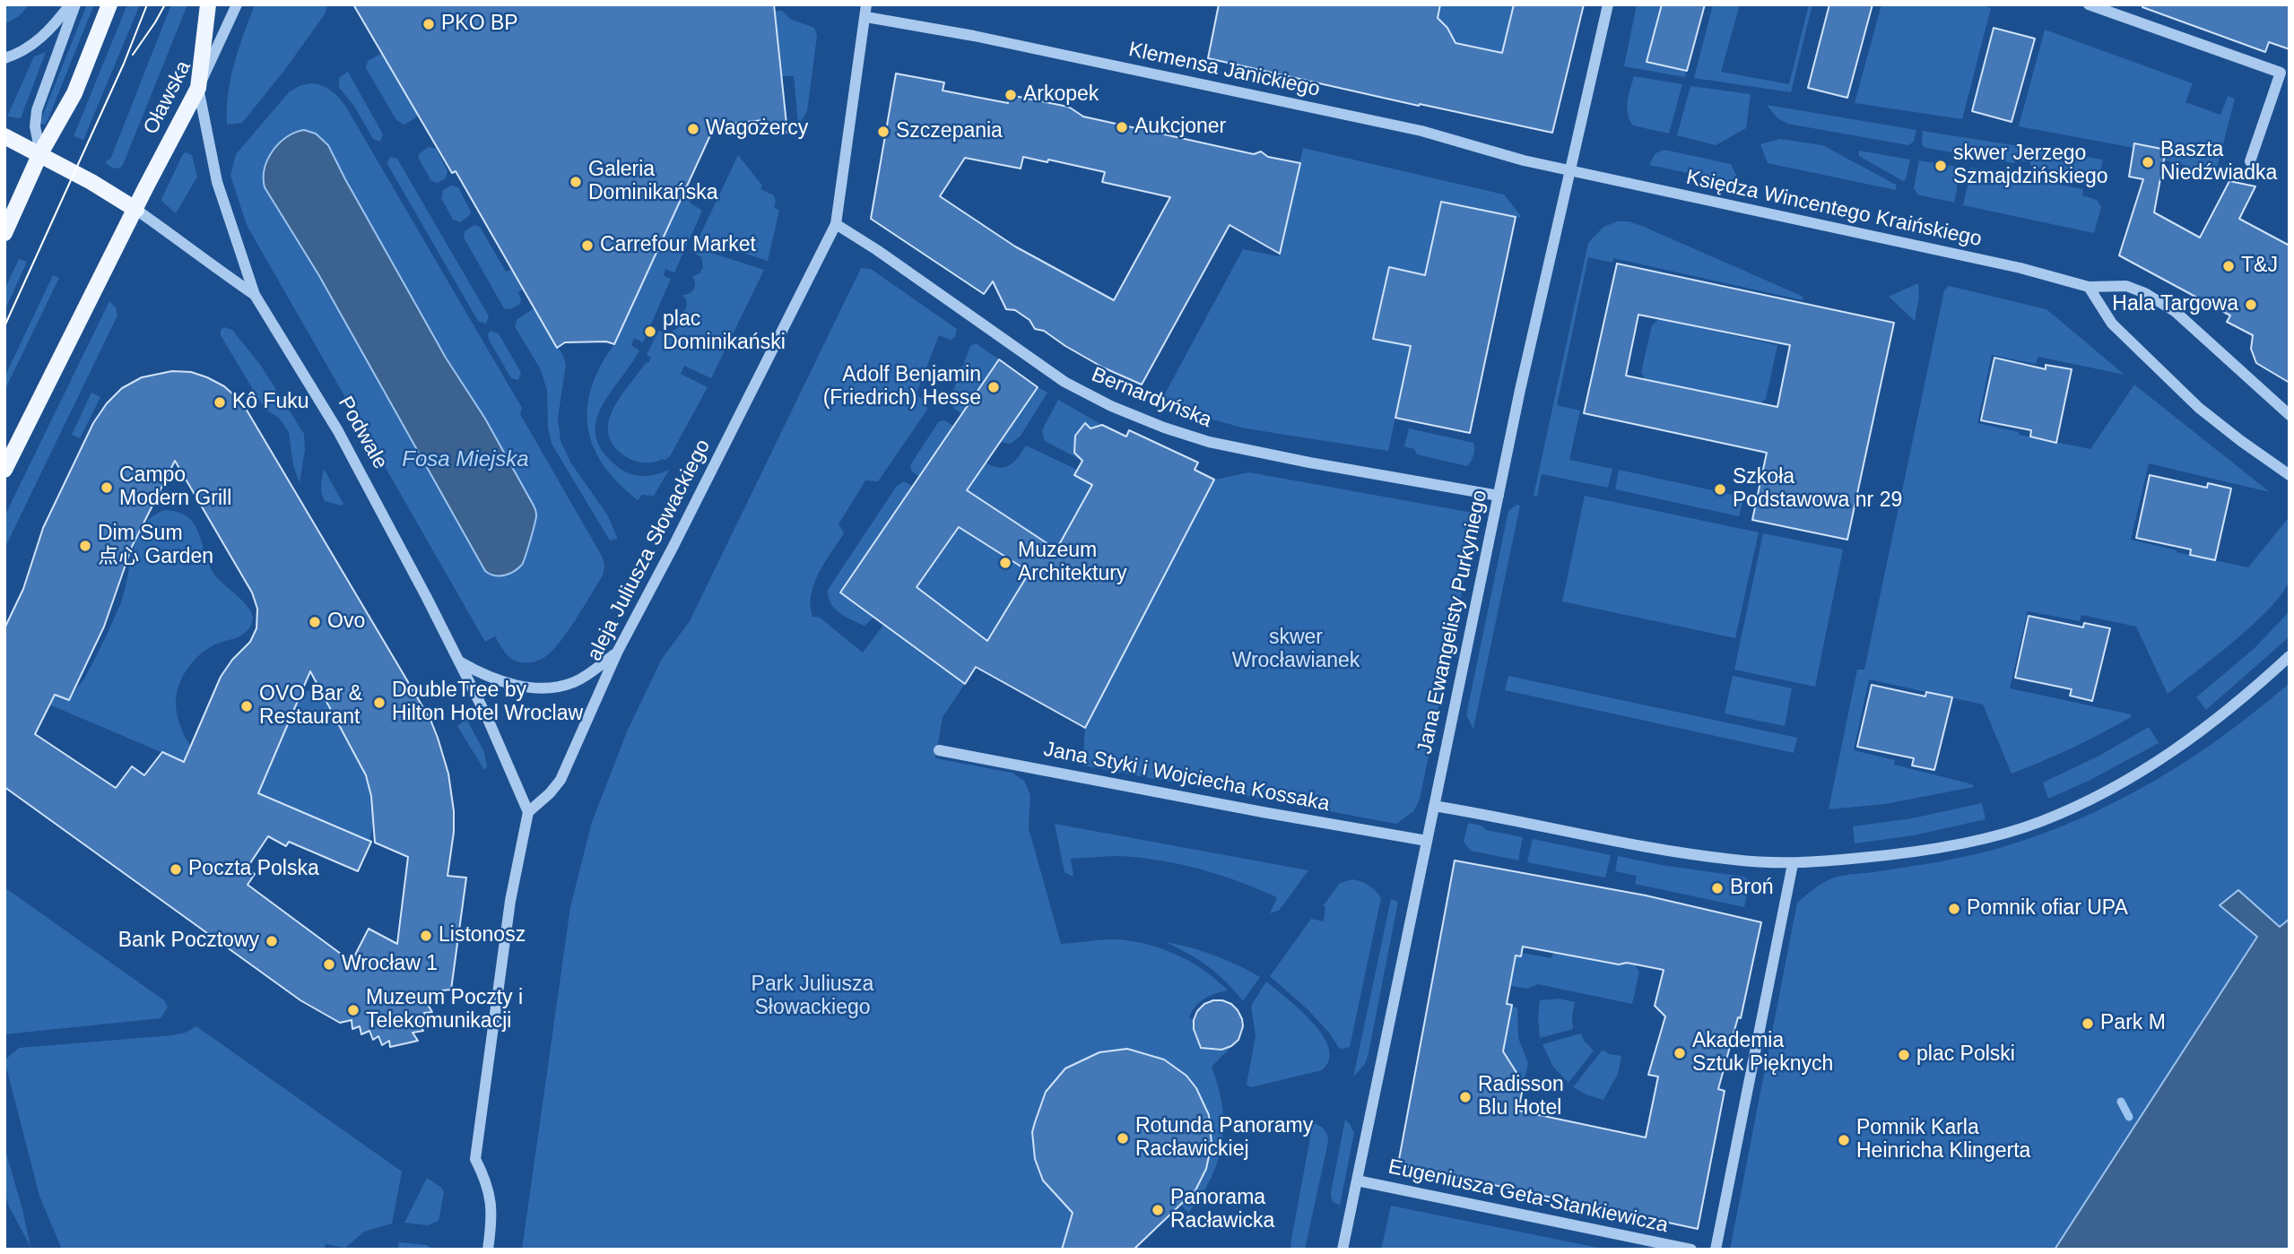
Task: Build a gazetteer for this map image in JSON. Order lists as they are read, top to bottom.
{
  "streets": {
    "main road": ["Oławska", "Podwale"],
    "street": [
      "Klemensa Janickiego",
      "Księdza Wincentego Kraińskiego",
      "Bernardyńska",
      "aleja Juliusza Słowackiego",
      "Jana Ewangelisty Purkyniego",
      "Jana Styki i Wojciecha Kossaka",
      "Eugeniusza Geta-Stankiewicza"
    ]
  },
  "crossings": [
    ["Klemensa Janickiego", "Księdza Wincentego Kraińskiego"],
    ["Klemensa Janickiego", "aleja Juliusza Słowackiego"],
    ["Klemensa Janickiego", "Jana Ewangelisty Purkyniego"],
    ["Oławska", "Podwale"],
    ["Księdza Wincentego Kraińskiego", "Jana Ewangelisty Purkyniego"],
    ["Bernardyńska", "aleja Juliusza Słowackiego"],
    ["Bernardyńska", "Jana Ewangelisty Purkyniego"],
    ["Podwale", "aleja Juliusza Słowackiego"],
    ["Jana Ewangelisty Purkyniego", "Jana Styki i Wojciecha Kossaka"],
    ["Jana Ewangelisty Purkyniego", "Eugeniusza Geta-Stankiewicza"]
  ],
  "water": ["Fosa Miejska"],
  "parks": ["skwer Wrocławianek", "Park Juliusza Słowackiego"],
  "places": [
    "PKO BP",
    "Arkopek",
    "Aukcjoner",
    "Wagożercy",
    "Szczepania",
    "Baszta Niedźwiadka",
    "skwer Jerzego Szmajdzińskiego",
    "Galeria Dominikańska",
    "Carrefour Market",
    "T&J",
    "Hala Targowa",
    "plac Dominikański",
    "Adolf Benjamin (Friedrich) Hesse",
    "Kô Fuku",
    "Campo Modern Grill",
    "Szkoła Podstawowa nr 29",
    "Dim Sum 点心 Garden",
    "Muzeum Architektury",
    "Ovo",
    "DoubleTree by Hilton Hotel Wroclaw",
    "OVO Bar & Restaurant",
    "Poczta Polska",
    "Broń",
    "Pomnik ofiar UPA",
    "Listonosz",
    "Bank Pocztowy",
    "Wrocław 1",
    "Muzeum Poczty i Telekomunikacji",
    "Park M",
    "Akademia Sztuk Pięknych",
    "plac Polski",
    "Radisson Blu Hotel",
    "Rotunda Panoramy Racławickiej",
    "Pomnik Karla Heinricha Klingerta",
    "Panorama Racławicka"
  ]
}
